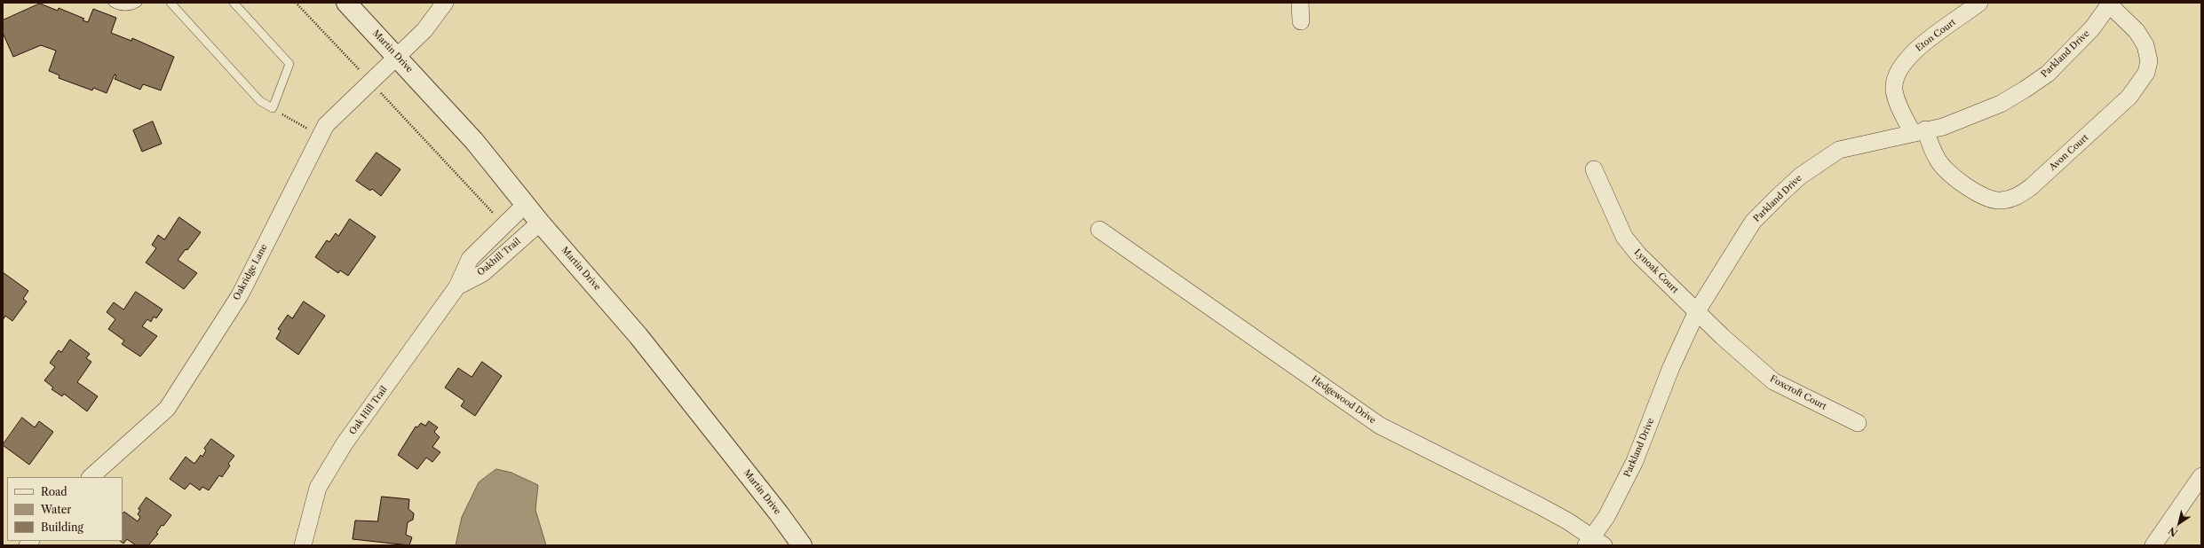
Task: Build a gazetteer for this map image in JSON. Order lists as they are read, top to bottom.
{
  "streets": {
    "street": [
      "Eton Court",
      "Martin Drive",
      "Parkland Drive",
      "Avon Court",
      "Oakhill Trail",
      "Lynoak Court",
      "Oakridge Lane",
      "Foxcroft Court",
      "Hedgewood Drive",
      "Oak Hill Trail"
    ]
  },
  "crossings": [
    ["Eton Court", "Parkland Drive"],
    ["Eton Court", "Avon Court"],
    ["Martin Drive", "Oakhill Trail"],
    ["Martin Drive", "Oakridge Lane"],
    ["Parkland Drive", "Avon Court"],
    ["Parkland Drive", "Lynoak Court"],
    ["Parkland Drive", "Foxcroft Court"],
    ["Parkland Drive", "Hedgewood Drive"],
    ["Oakhill Trail", "Oak Hill Trail"],
    ["Lynoak Court", "Foxcroft Court"]
  ],
  "legend": ["Road", "Water", "Building"],
  "north": "bottom left"
}
